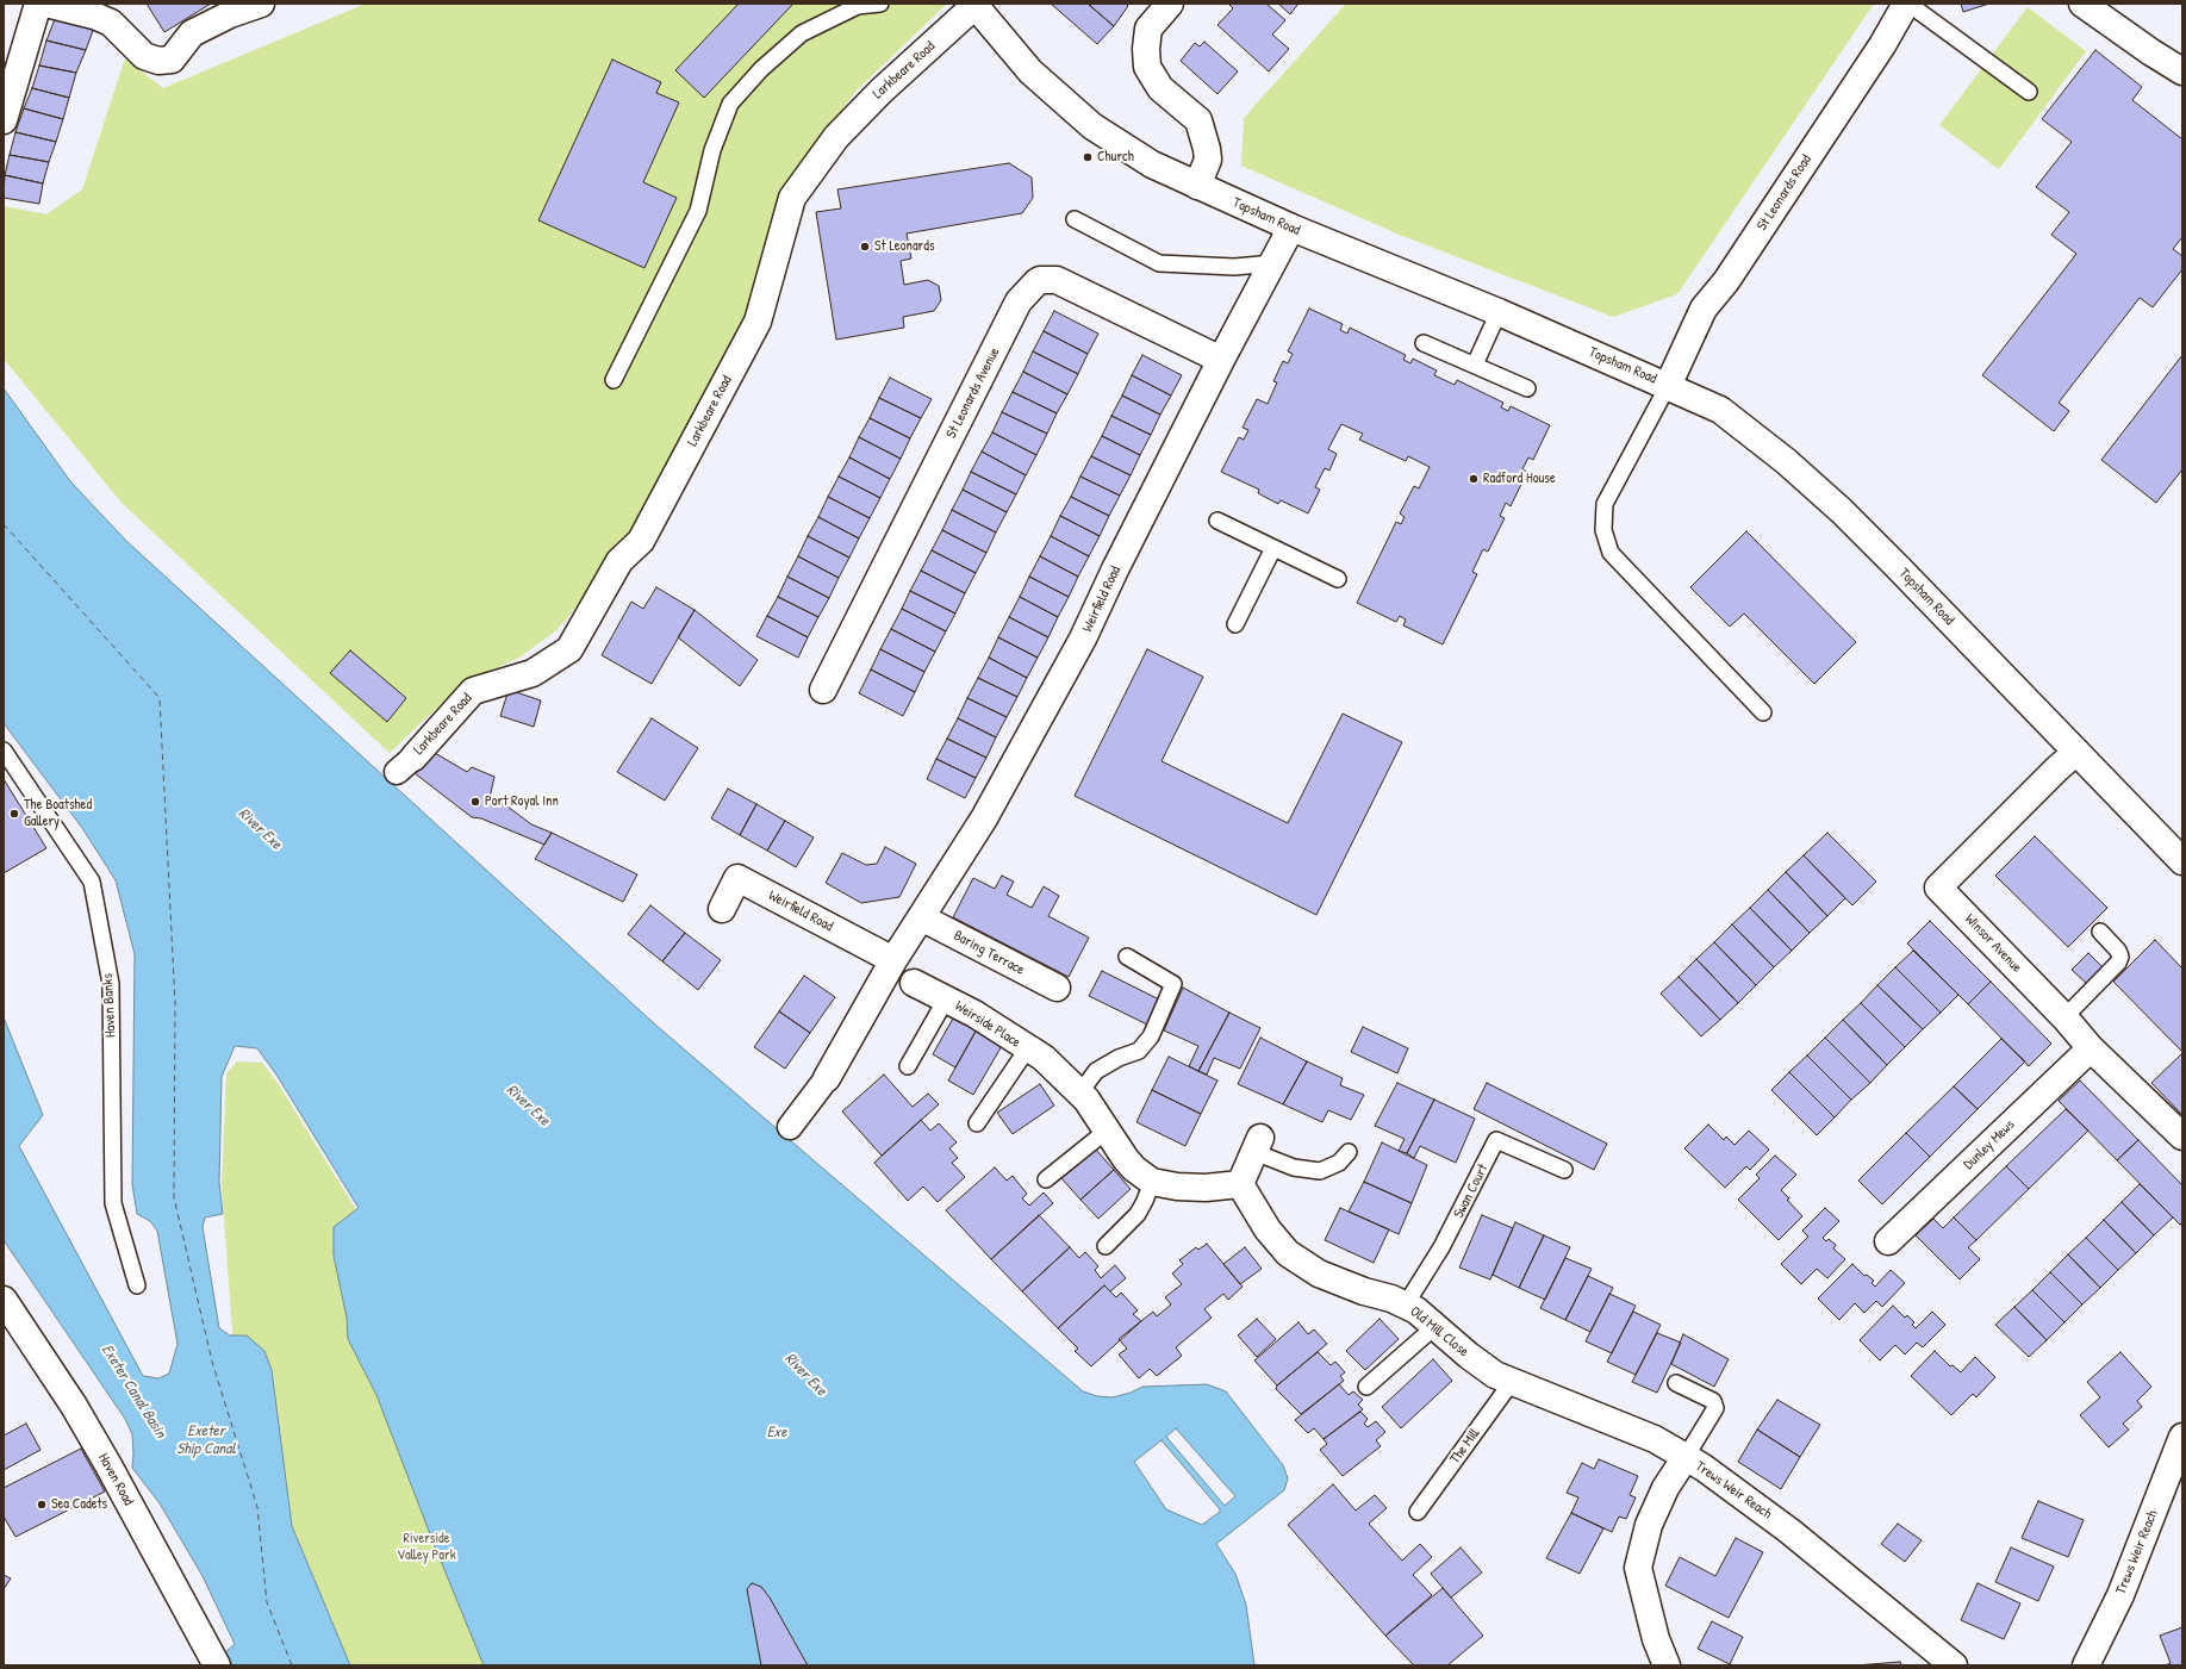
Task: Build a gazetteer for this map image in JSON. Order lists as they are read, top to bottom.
{
  "streets": {
    "street": [
      "Larkbeare Road",
      "St Leonards Road",
      "Topsham Road",
      "St Leonards Avenue",
      "Weirfield Road",
      "Winsor Avenue",
      "Baring Terrace",
      "Weirside Place",
      "Dunley Mews",
      "Old Mill Close",
      "Haven Road",
      "Trews Weir Reach"
    ],
    "lane": ["Haven Banks", "Swan Court", "The Mill"]
  },
  "crossings": [
    ["Larkbeare Road", "Topsham Road"],
    ["St Leonards Road", "Topsham Road"],
    ["Topsham Road", "Weirfield Road"],
    ["Topsham Road", "Winsor Avenue"],
    ["St Leonards Avenue", "Weirfield Road"],
    ["Weirfield Road", "Baring Terrace"],
    ["Winsor Avenue", "Dunley Mews"],
    ["Weirside Place", "Old Mill Close"],
    ["Swan Court", "Old Mill Close"],
    ["Old Mill Close", "The Mill"],
    ["Old Mill Close", "Trews Weir Reach"]
  ],
  "water": [
    "River Exe",
    "Exeter Canal Basin",
    "Exeter Ship Canal",
    "Exe"
  ],
  "parks": ["Riverside Valley Park"],
  "places": [
    "Church",
    "St Leonards",
    "Radford House",
    "Port Royal Inn",
    "The Boatshed Gallery",
    "Sea Cadets"
  ]
}
